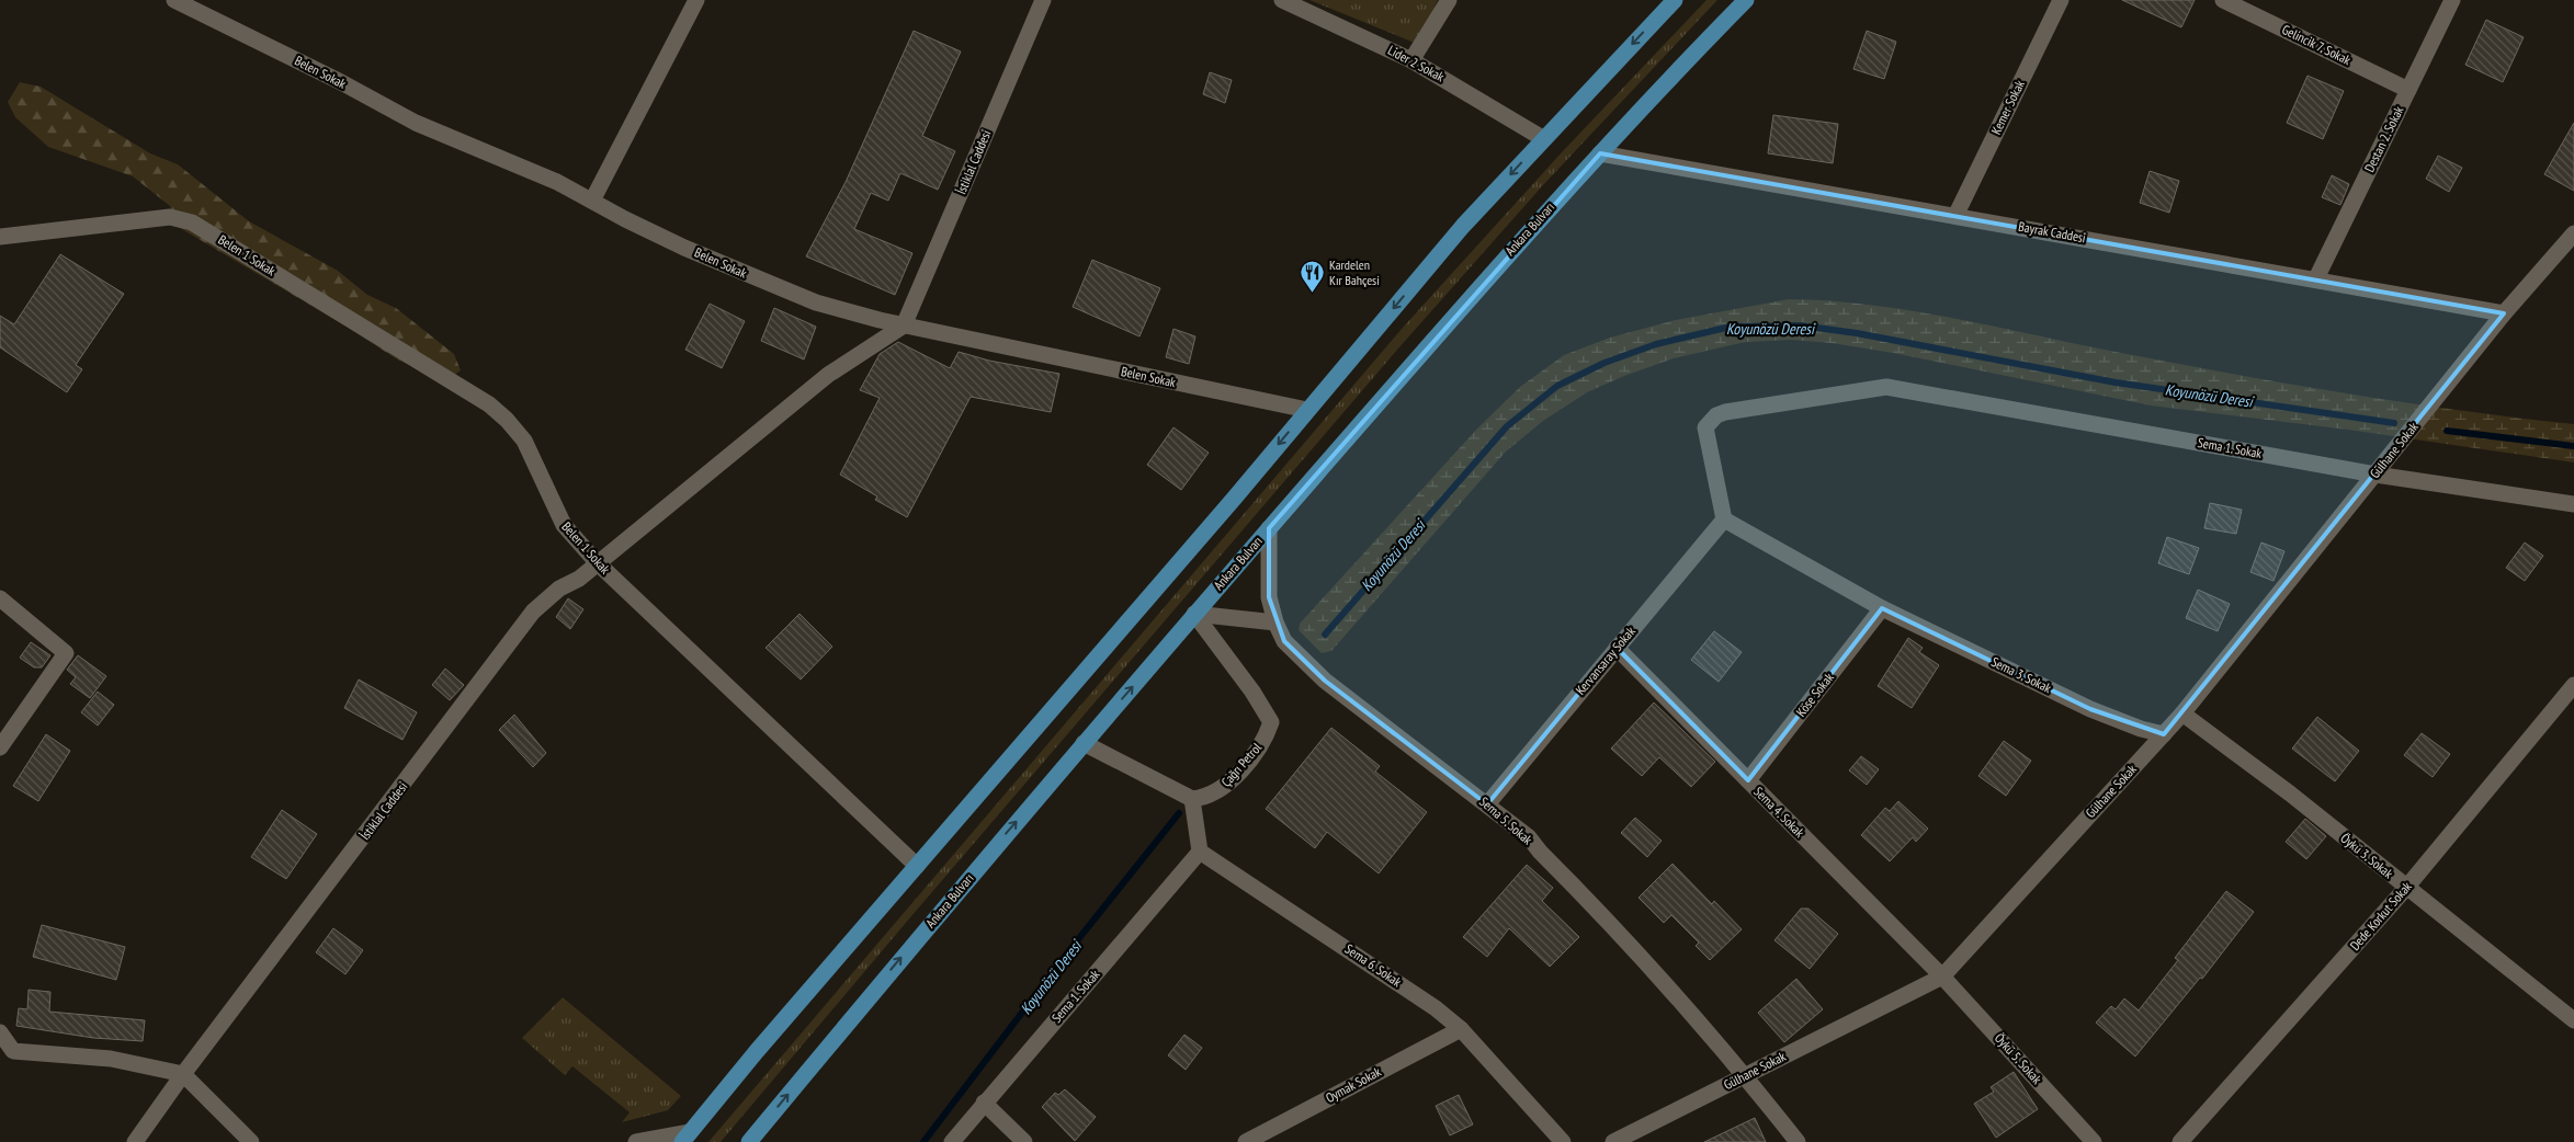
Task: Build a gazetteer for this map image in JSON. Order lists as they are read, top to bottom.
{
  "streets": {
    "main road": ["Ankara Bulvarı"],
    "street": [
      "Gelincik 7. Sokak",
      "Lider 2 Sokak",
      "Belen Sokak",
      "Kemer Sokak",
      "Destan 2. Sokak",
      "İstiklal Caddesi",
      "Bayrak Caddesi",
      "Belen 1 Sokak",
      "Sema 1. Sokak",
      "Gülhane Sokak",
      "Kervansaray Sokak",
      "Sema 3. Sokak",
      "Köse Sokak",
      "Çağrı Petrol",
      "Sema 4. Sokak",
      "Sema 5. Sokak",
      "Öykü 3. Sokak",
      "Dede Korkut Sokak",
      "Sema 6. Sokak",
      "Öykü 5. Sokak",
      "Oymak Sokak"
    ]
  },
  "crossings": [
    ["Gelincik 7. Sokak", "Destan 2. Sokak"],
    ["Belen Sokak", "İstiklal Caddesi"],
    ["Kemer Sokak", "Bayrak Caddesi"],
    ["Destan 2. Sokak", "Bayrak Caddesi"],
    ["İstiklal Caddesi", "Belen 1 Sokak"],
    ["Ankara Bulvarı", "Bayrak Caddesi"],
    ["Ankara Bulvarı", "Çağrı Petrol"],
    ["Ankara Bulvarı", "Sema 5. Sokak"],
    ["Bayrak Caddesi", "Gülhane Sokak"],
    ["Sema 1. Sokak", "Gülhane Sokak"],
    ["Sema 1. Sokak", "Kervansaray Sokak"],
    ["Sema 1. Sokak", "Sema 3. Sokak"],
    ["Sema 1. Sokak", "Sema 6. Sokak"],
    ["Gülhane Sokak", "Sema 3. Sokak"],
    ["Gülhane Sokak", "Sema 4. Sokak"],
    ["Gülhane Sokak", "Sema 5. Sokak"],
    ["Gülhane Sokak", "Öykü 3. Sokak"],
    ["Gülhane Sokak", "Öykü 5. Sokak"],
    ["Kervansaray Sokak", "Sema 3. Sokak"],
    ["Kervansaray Sokak", "Sema 4. Sokak"],
    ["Kervansaray Sokak", "Sema 5. Sokak"],
    ["Sema 3. Sokak", "Köse Sokak"],
    ["Köse Sokak", "Sema 4. Sokak"],
    ["Sema 4. Sokak", "Öykü 5. Sokak"],
    ["Öykü 3. Sokak", "Dede Korkut Sokak"],
    ["Sema 6. Sokak", "Oymak Sokak"]
  ],
  "water": ["Koyunözü Deresi"],
  "places": {
    "restaurant": ["Kardelen Kır Bahçesi"]
  }
}
